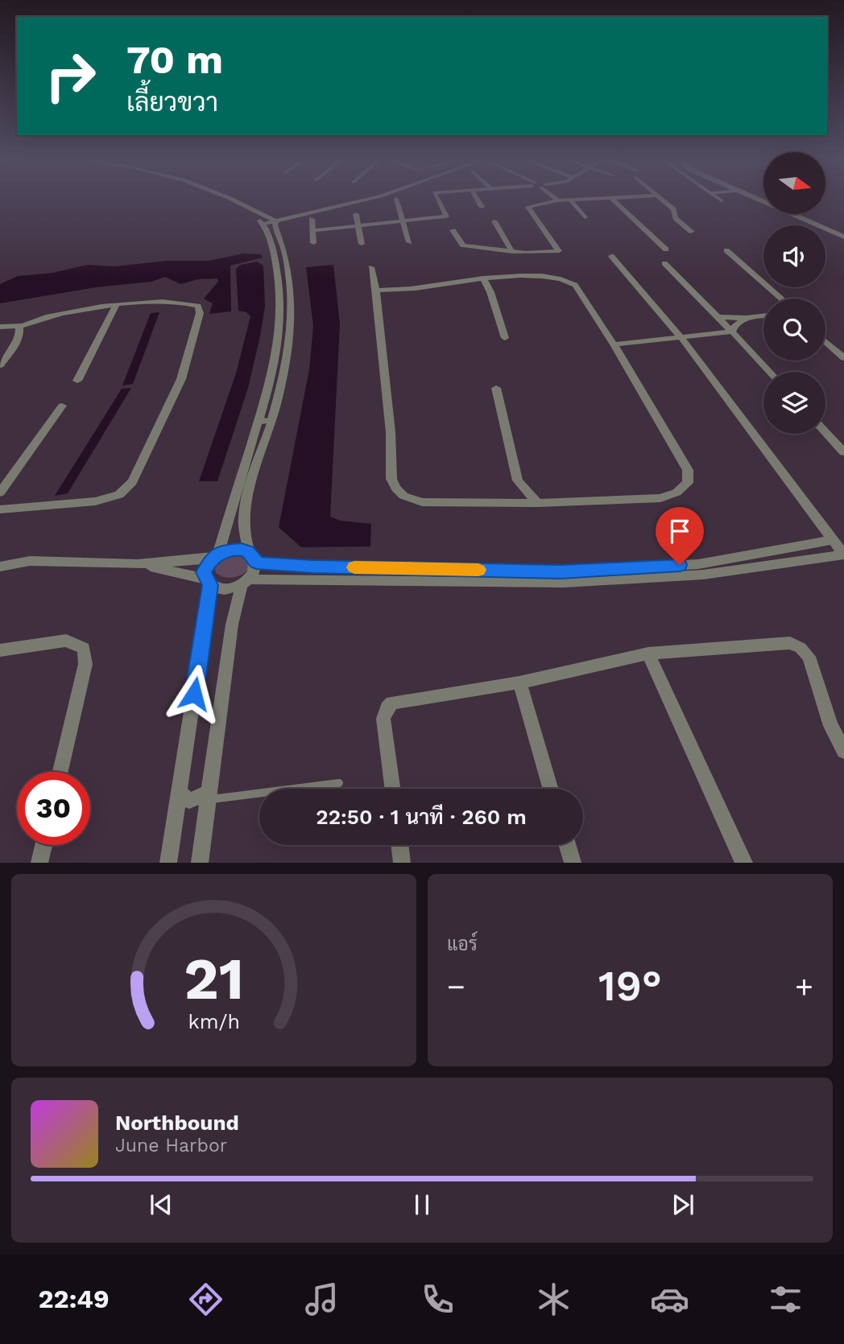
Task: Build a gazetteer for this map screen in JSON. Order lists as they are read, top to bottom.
{
  "north": "right",
  "page": {
    "turn": ["70 m", "เลี้ยวขวา"],
    "limit": "30",
    "trip": "22:50 · 1 นาที · 260 m",
    "tile": "แอร์",
    "heat": ["−", "19°", "+"],
    "song": ["Northbound", "June Harbor"],
    "tabs": "22:49",
    "gauge": ["21", "km/h"]
  }
}
